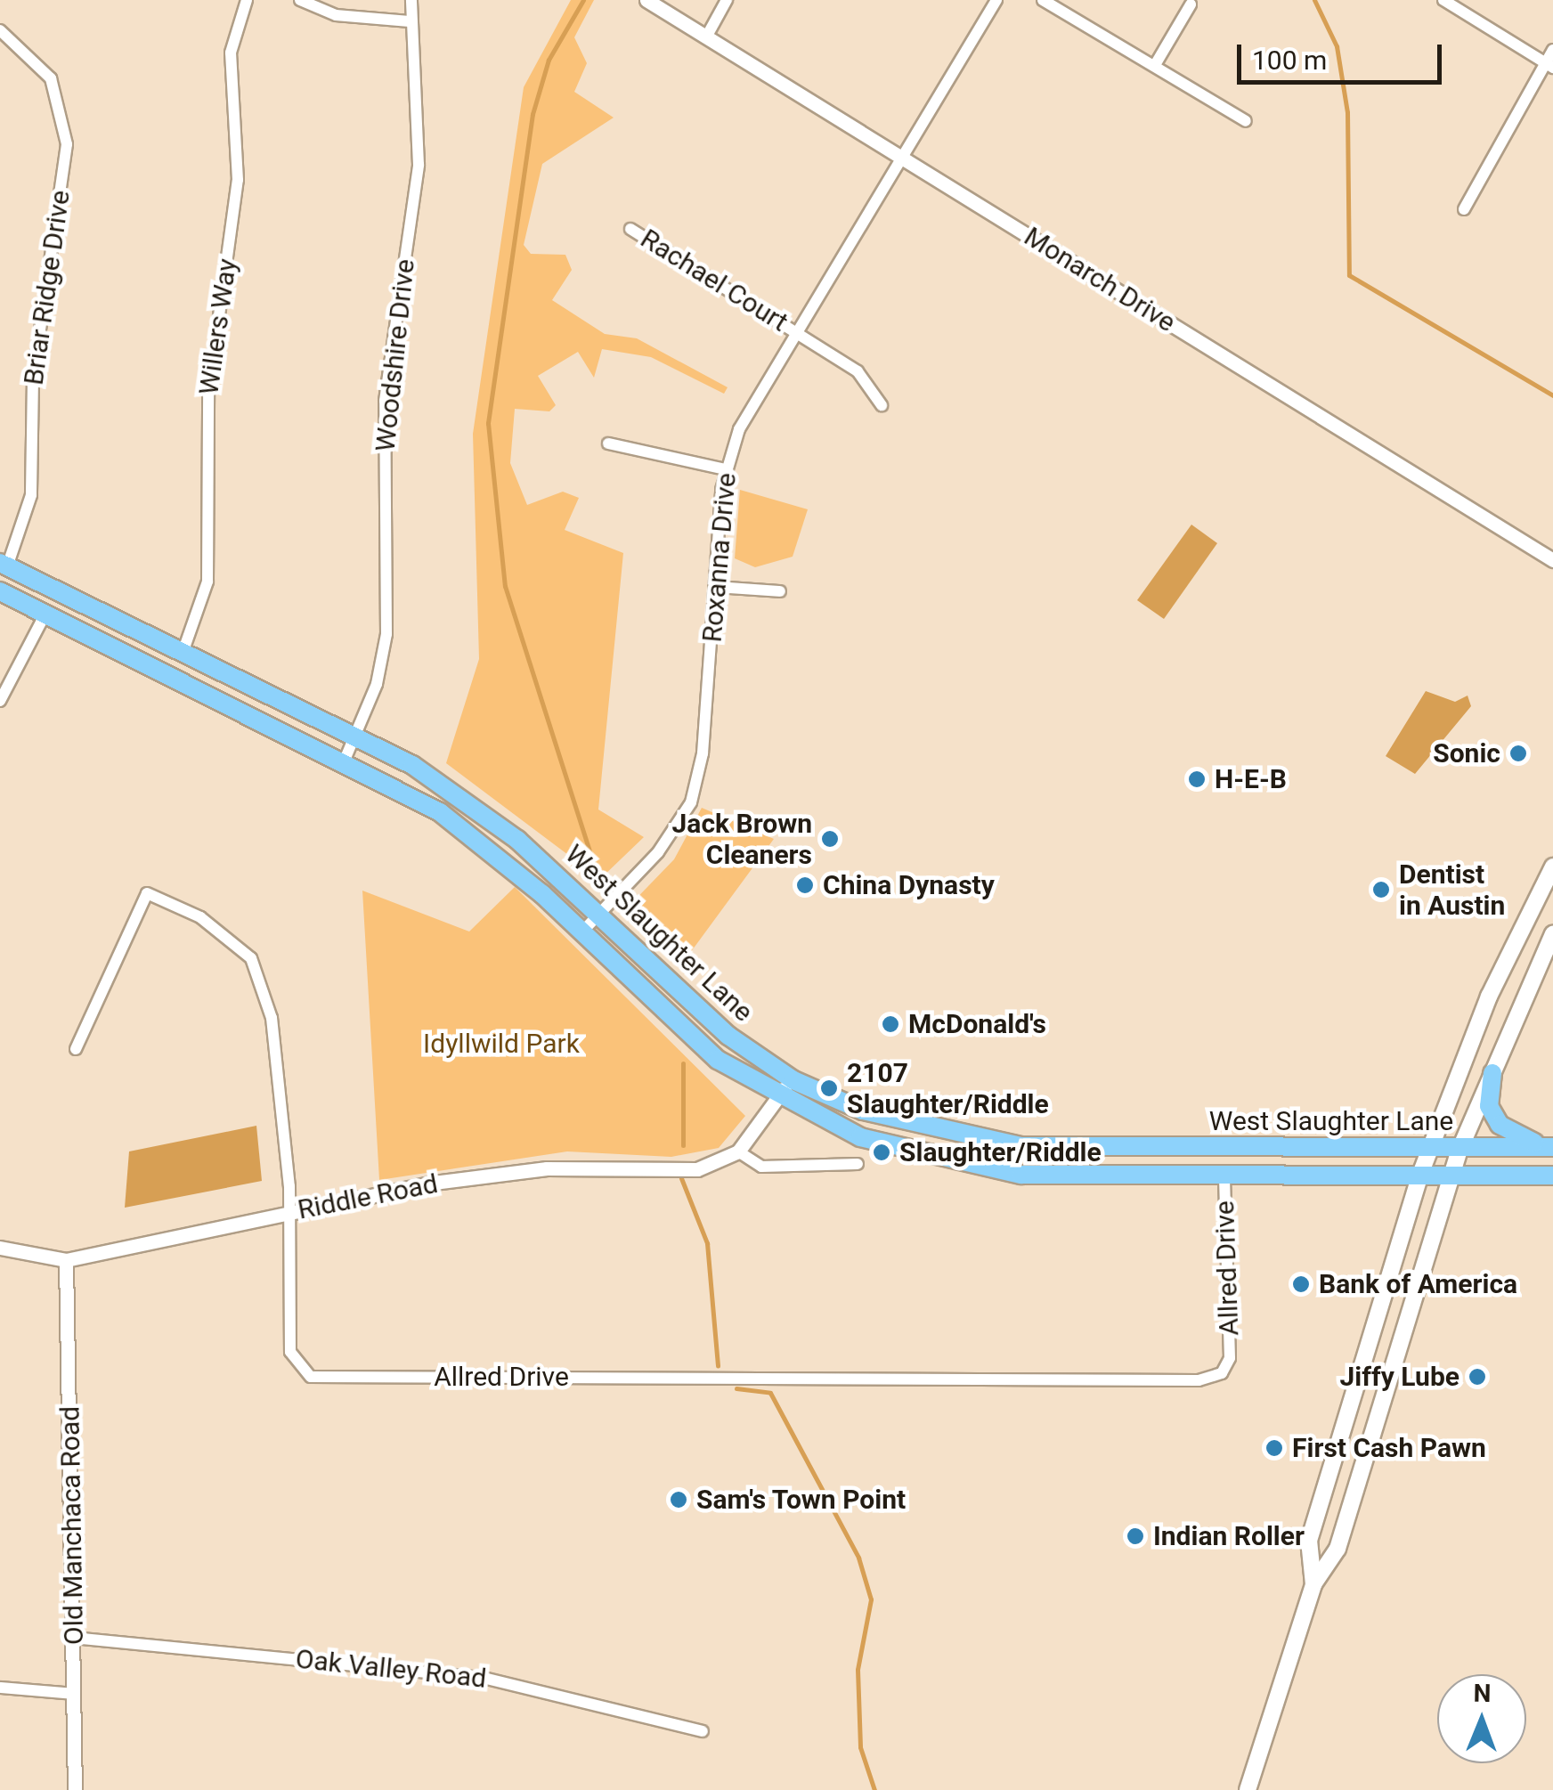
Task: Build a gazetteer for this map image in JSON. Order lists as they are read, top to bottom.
{
  "streets": {
    "main road": ["West Slaughter Lane"],
    "street": [
      "Monarch Drive",
      "Rachael Court",
      "Briar Ridge Drive",
      "Willers Way",
      "Woodshire Drive",
      "Roxanna Drive",
      "Riddle Road",
      "Allred Drive",
      "Old Manchaca Road",
      "Oak Valley Road"
    ]
  },
  "crossings": [
    ["Monarch Drive", "Roxanna Drive"],
    ["Rachael Court", "Roxanna Drive"],
    ["Briar Ridge Drive", "West Slaughter Lane"],
    ["Willers Way", "West Slaughter Lane"],
    ["Woodshire Drive", "West Slaughter Lane"],
    ["Roxanna Drive", "West Slaughter Lane"],
    ["West Slaughter Lane", "Allred Drive"],
    ["Riddle Road", "Allred Drive"],
    ["Riddle Road", "Old Manchaca Road"],
    ["Old Manchaca Road", "Oak Valley Road"]
  ],
  "parks": ["Idyllwild Park"],
  "places": [
    "Sonic",
    "H-E-B",
    "Jack Brown Cleaners",
    "China Dynasty",
    "Dentist in Austin",
    "McDonald's",
    "2107 Slaughter/Riddle",
    "Slaughter/Riddle",
    "Bank of America",
    "Jiffy Lube",
    "First Cash Pawn",
    "Sam's Town Point",
    "Indian Roller"
  ],
  "scale_bar": "100 m",
  "north": "top"
}
